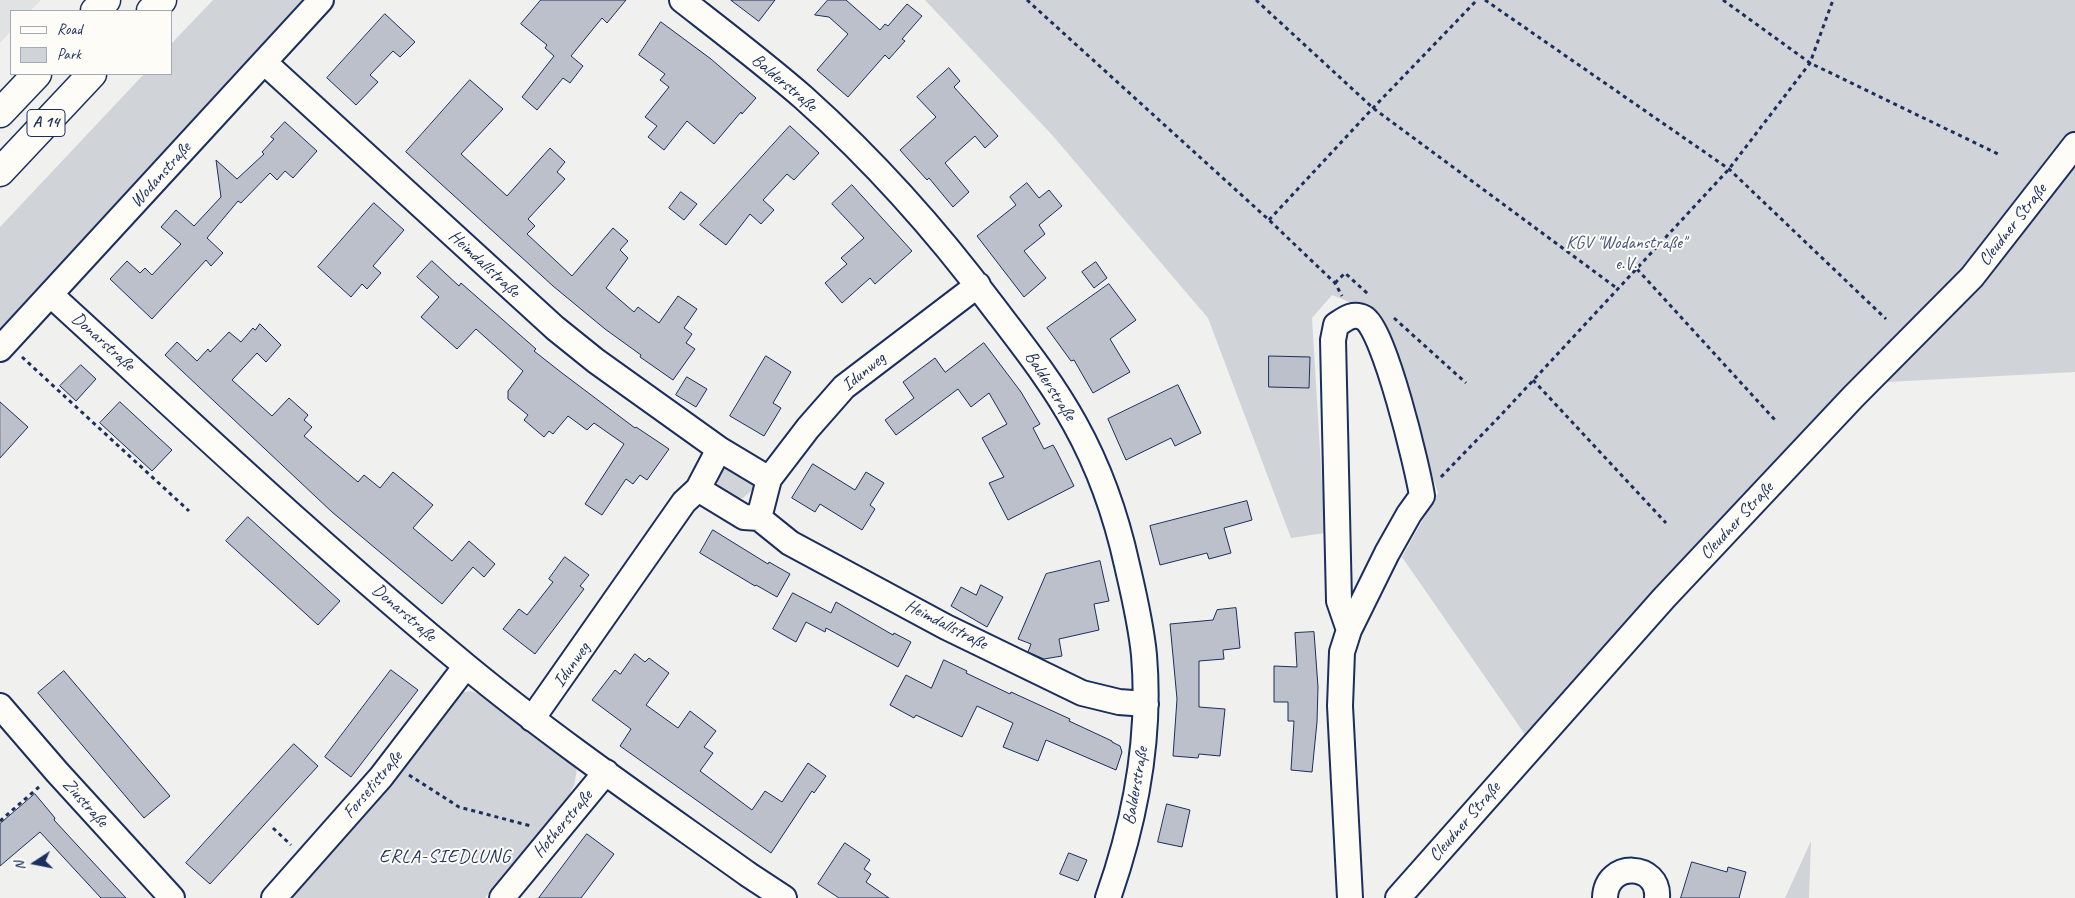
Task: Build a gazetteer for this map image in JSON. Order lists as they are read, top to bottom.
{
  "streets": {
    "highway": ["A 14"],
    "street": [
      "Balderstraße",
      "Wodanstraße",
      "Cleudner Straße",
      "Heimdallstraße",
      "Donarstraße",
      "Idunweg",
      "Forsetistraße",
      "Ziustraße",
      "Hotherstraße"
    ]
  },
  "crossings": [
    ["Balderstraße", "Heimdallstraße"],
    ["Balderstraße", "Idunweg"],
    ["Wodanstraße", "Heimdallstraße"],
    ["Wodanstraße", "Donarstraße"],
    ["Heimdallstraße", "Idunweg"],
    ["Donarstraße", "Idunweg"],
    ["Donarstraße", "Forsetistraße"],
    ["Donarstraße", "Hotherstraße"]
  ],
  "districts": ["ERLA-SIEDLUNG"],
  "parks": ["KGV \"Wodanstraße\" e.V."],
  "legend": ["Road", "Park"],
  "north": "left"
}
